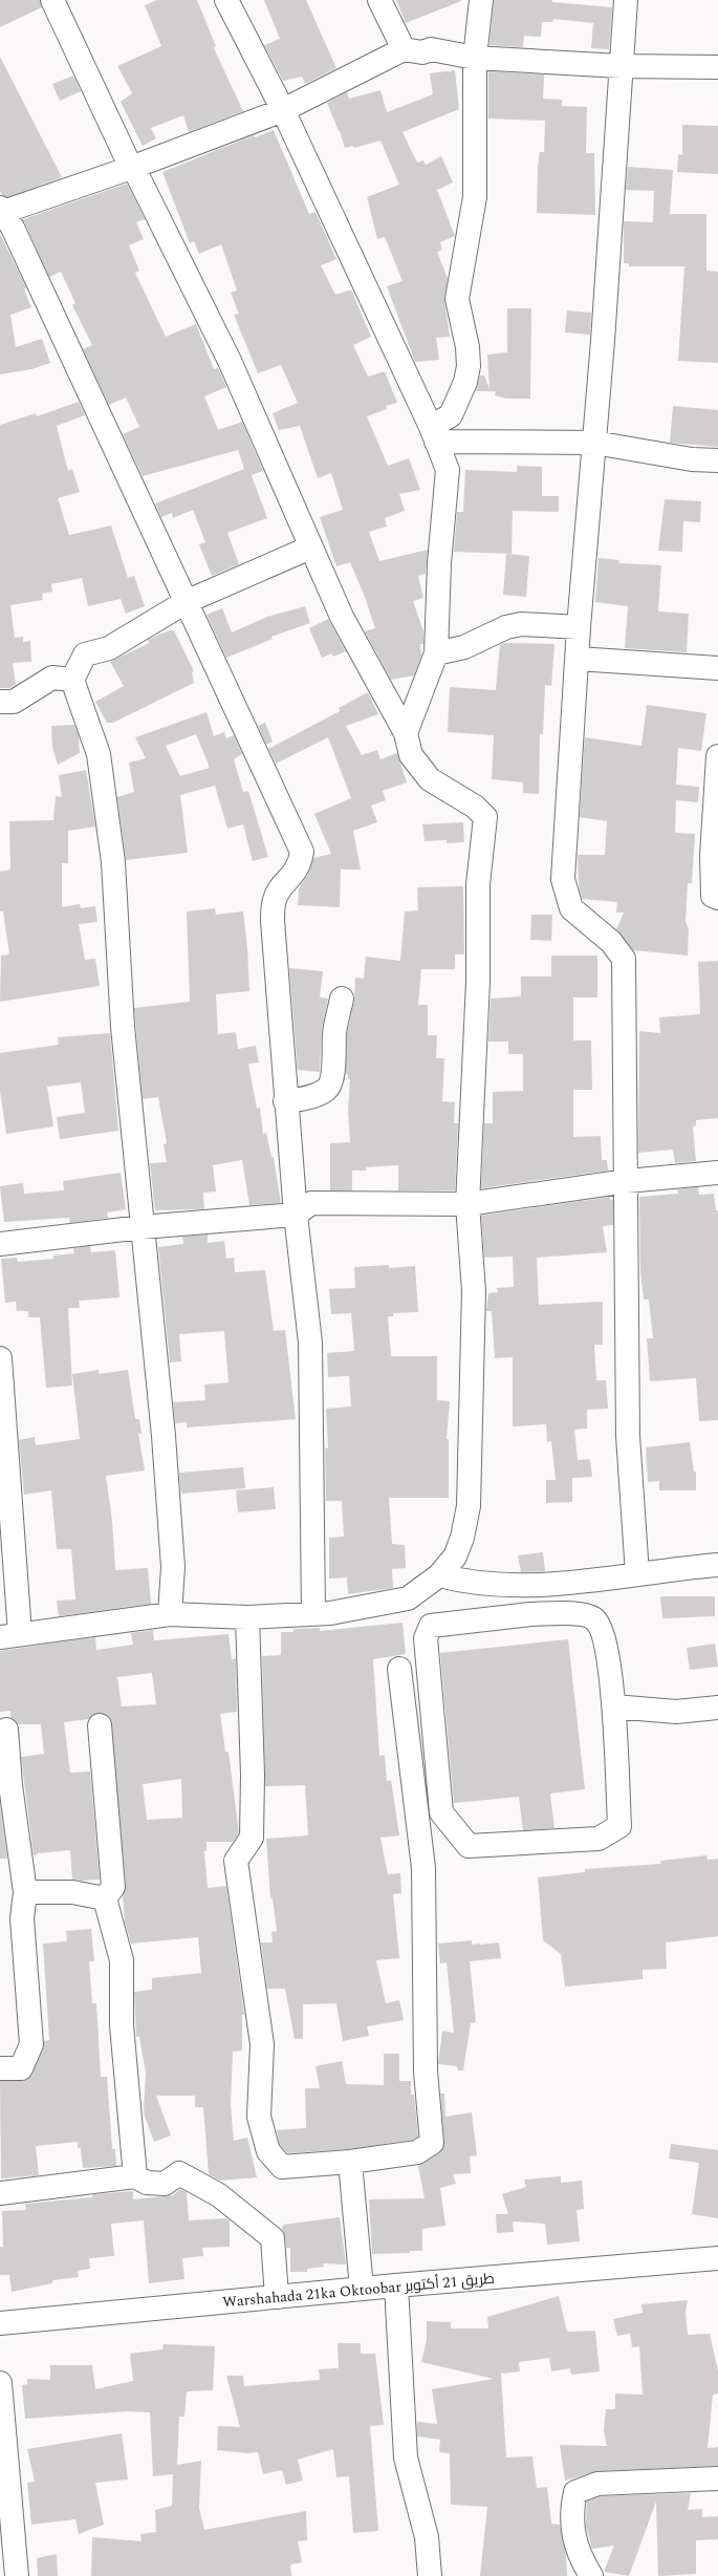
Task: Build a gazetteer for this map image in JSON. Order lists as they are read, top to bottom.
{
  "streets": {
    "street": ["Warshahada 21ka Oktoobar طريق 21 أكتوبر"]
  }
}
